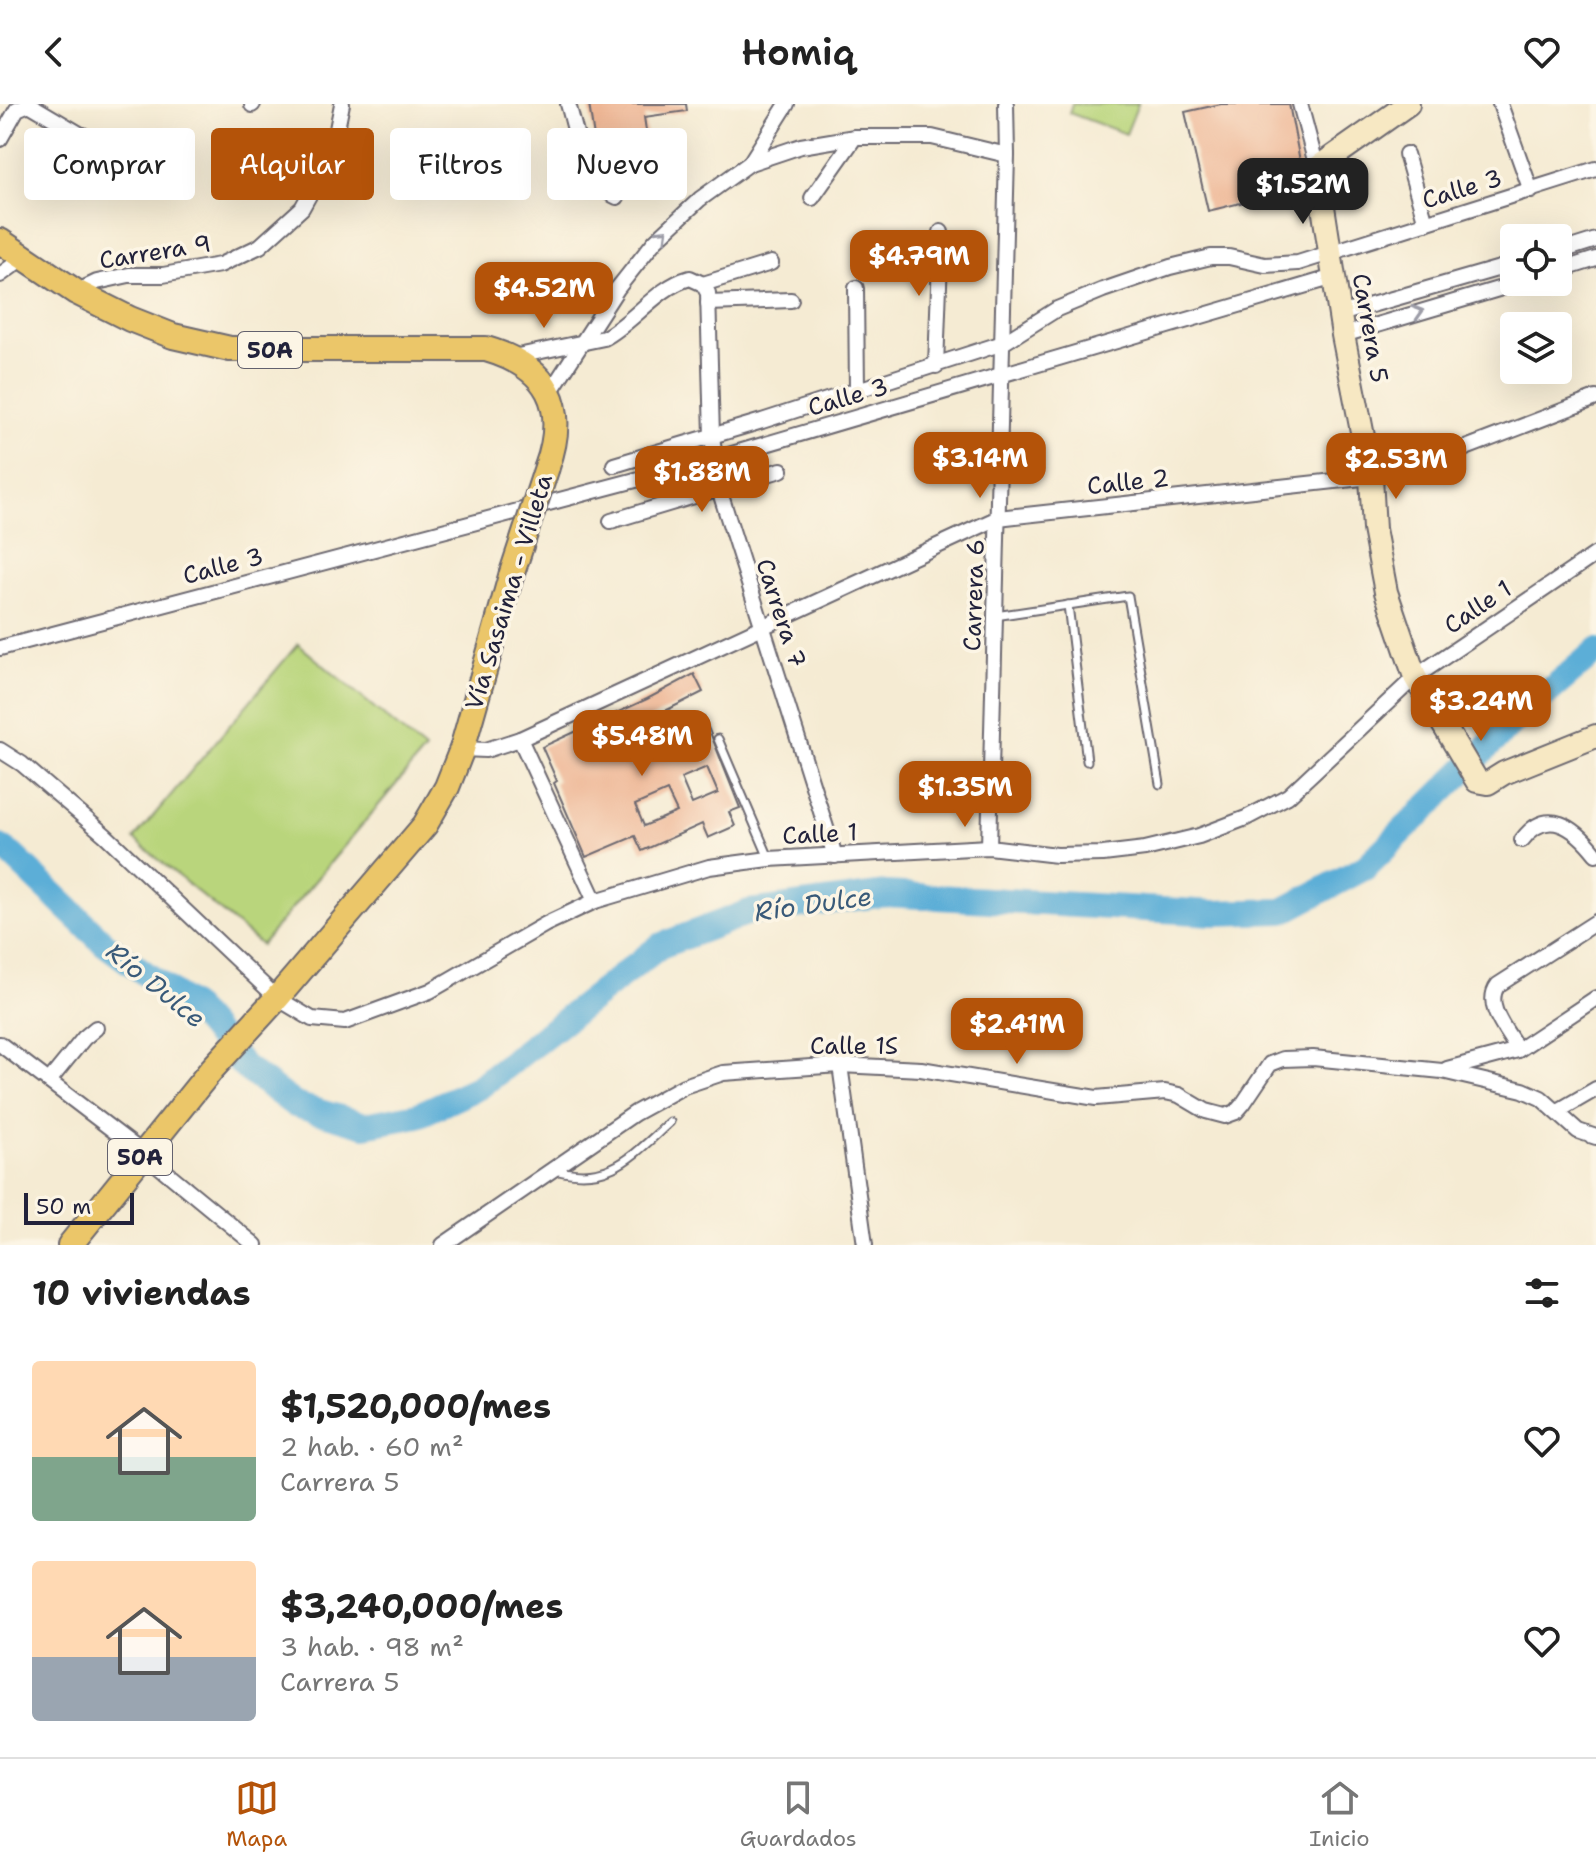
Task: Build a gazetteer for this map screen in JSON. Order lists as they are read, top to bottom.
{
  "streets": {
    "main road": ["50A", "Vía Sasaima - Villeta"],
    "street": [
      "Calle 3",
      "Carrera 9",
      "Carrera 5",
      "Calle 2",
      "Carrera 6",
      "Calle 1",
      "Carrera 7",
      "Calle 1S"
    ]
  },
  "crossings": [
    ["Calle 3", "Carrera 5"],
    ["Calle 3", "Carrera 6"],
    ["Calle 3", "Carrera 7"],
    ["Carrera 9", "50A"],
    ["Carrera 5", "Calle 2"],
    ["Carrera 5", "Calle 1"],
    ["Calle 2", "Vía Sasaima - Villeta"],
    ["Calle 2", "Carrera 6"],
    ["Calle 2", "Carrera 7"],
    ["Vía Sasaima - Villeta", "Calle 1"],
    ["Carrera 6", "Calle 1"],
    ["Calle 1", "Carrera 7"]
  ],
  "water": ["Río Dulce"],
  "scale_bar": "50 m",
  "page": {
    "header": "Homiq",
    "chip": [
      "Comprar",
      "Alquilar",
      "Filtros",
      "Nuevo"
    ],
    "price": [
      "$1.52M",
      "$4.79M",
      "$4.52M",
      "$3.14M",
      "$2.53M",
      "$1.88M",
      "$3.24M",
      "$5.48M",
      "$1.35M",
      "$2.41M"
    ],
    "scale": "50 m",
    "heading": "10 viviendas",
    "list": [
      {
        "name": "$1,520,000/mes",
        "note": "2 hab. · 60 m² · Carrera 5"
      },
      {
        "name": "$3,240,000/mes",
        "note": "3 hab. · 98 m² · Carrera 5"
      }
    ],
    "tabs": ["Mapa", "Guardados", "Inicio"]
  }
}
